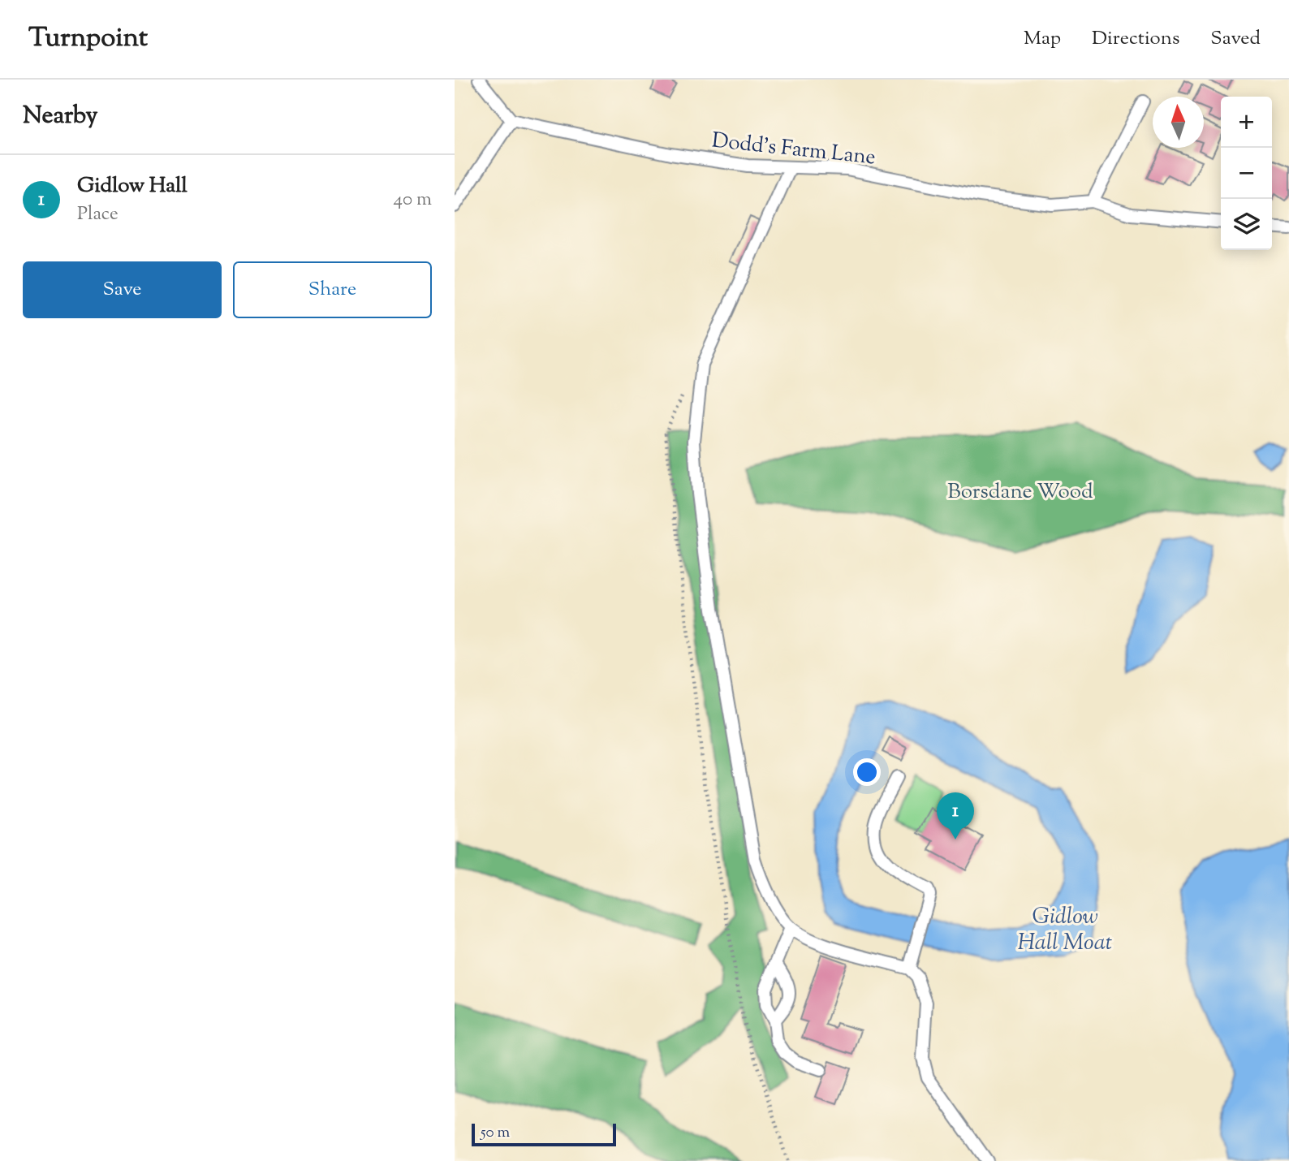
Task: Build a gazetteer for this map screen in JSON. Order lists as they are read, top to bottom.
{
  "streets": {
    "lane": ["Dodd's Farm Lane"]
  },
  "water": ["Gidlow Hall Moat"],
  "parks": ["Borsdane Wood"],
  "scale_bar": "50 m",
  "north": "top",
  "page": {
    "header": "Turnpoint",
    "nav": ["Map", "Directions", "Saved"],
    "heading": "Nearby",
    "map_buttons": ["+", "−"],
    "list": [
      {
        "mark": "1",
        "name": "Gidlow Hall",
        "note": "Place",
        "value": "40 m"
      }
    ],
    "buttons": ["Save", "Share"],
    "pins": "1",
    "scale": "50 m"
  }
}
